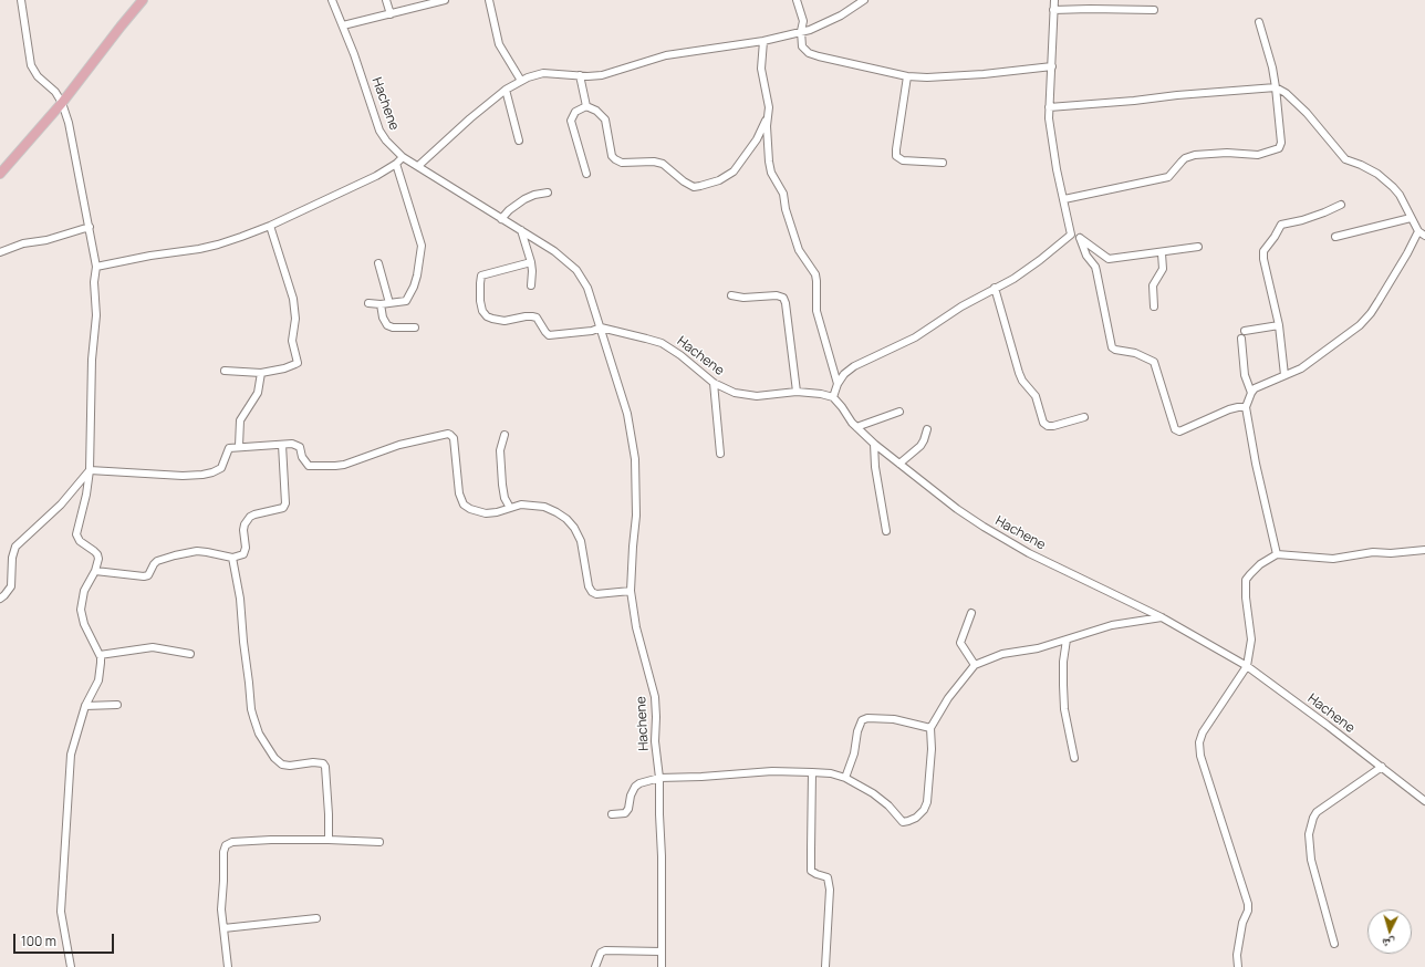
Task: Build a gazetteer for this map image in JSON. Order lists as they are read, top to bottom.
{
  "streets": {
    "street": ["Hachene"]
  },
  "scale_bar": "100 m",
  "north": "bottom"
}
